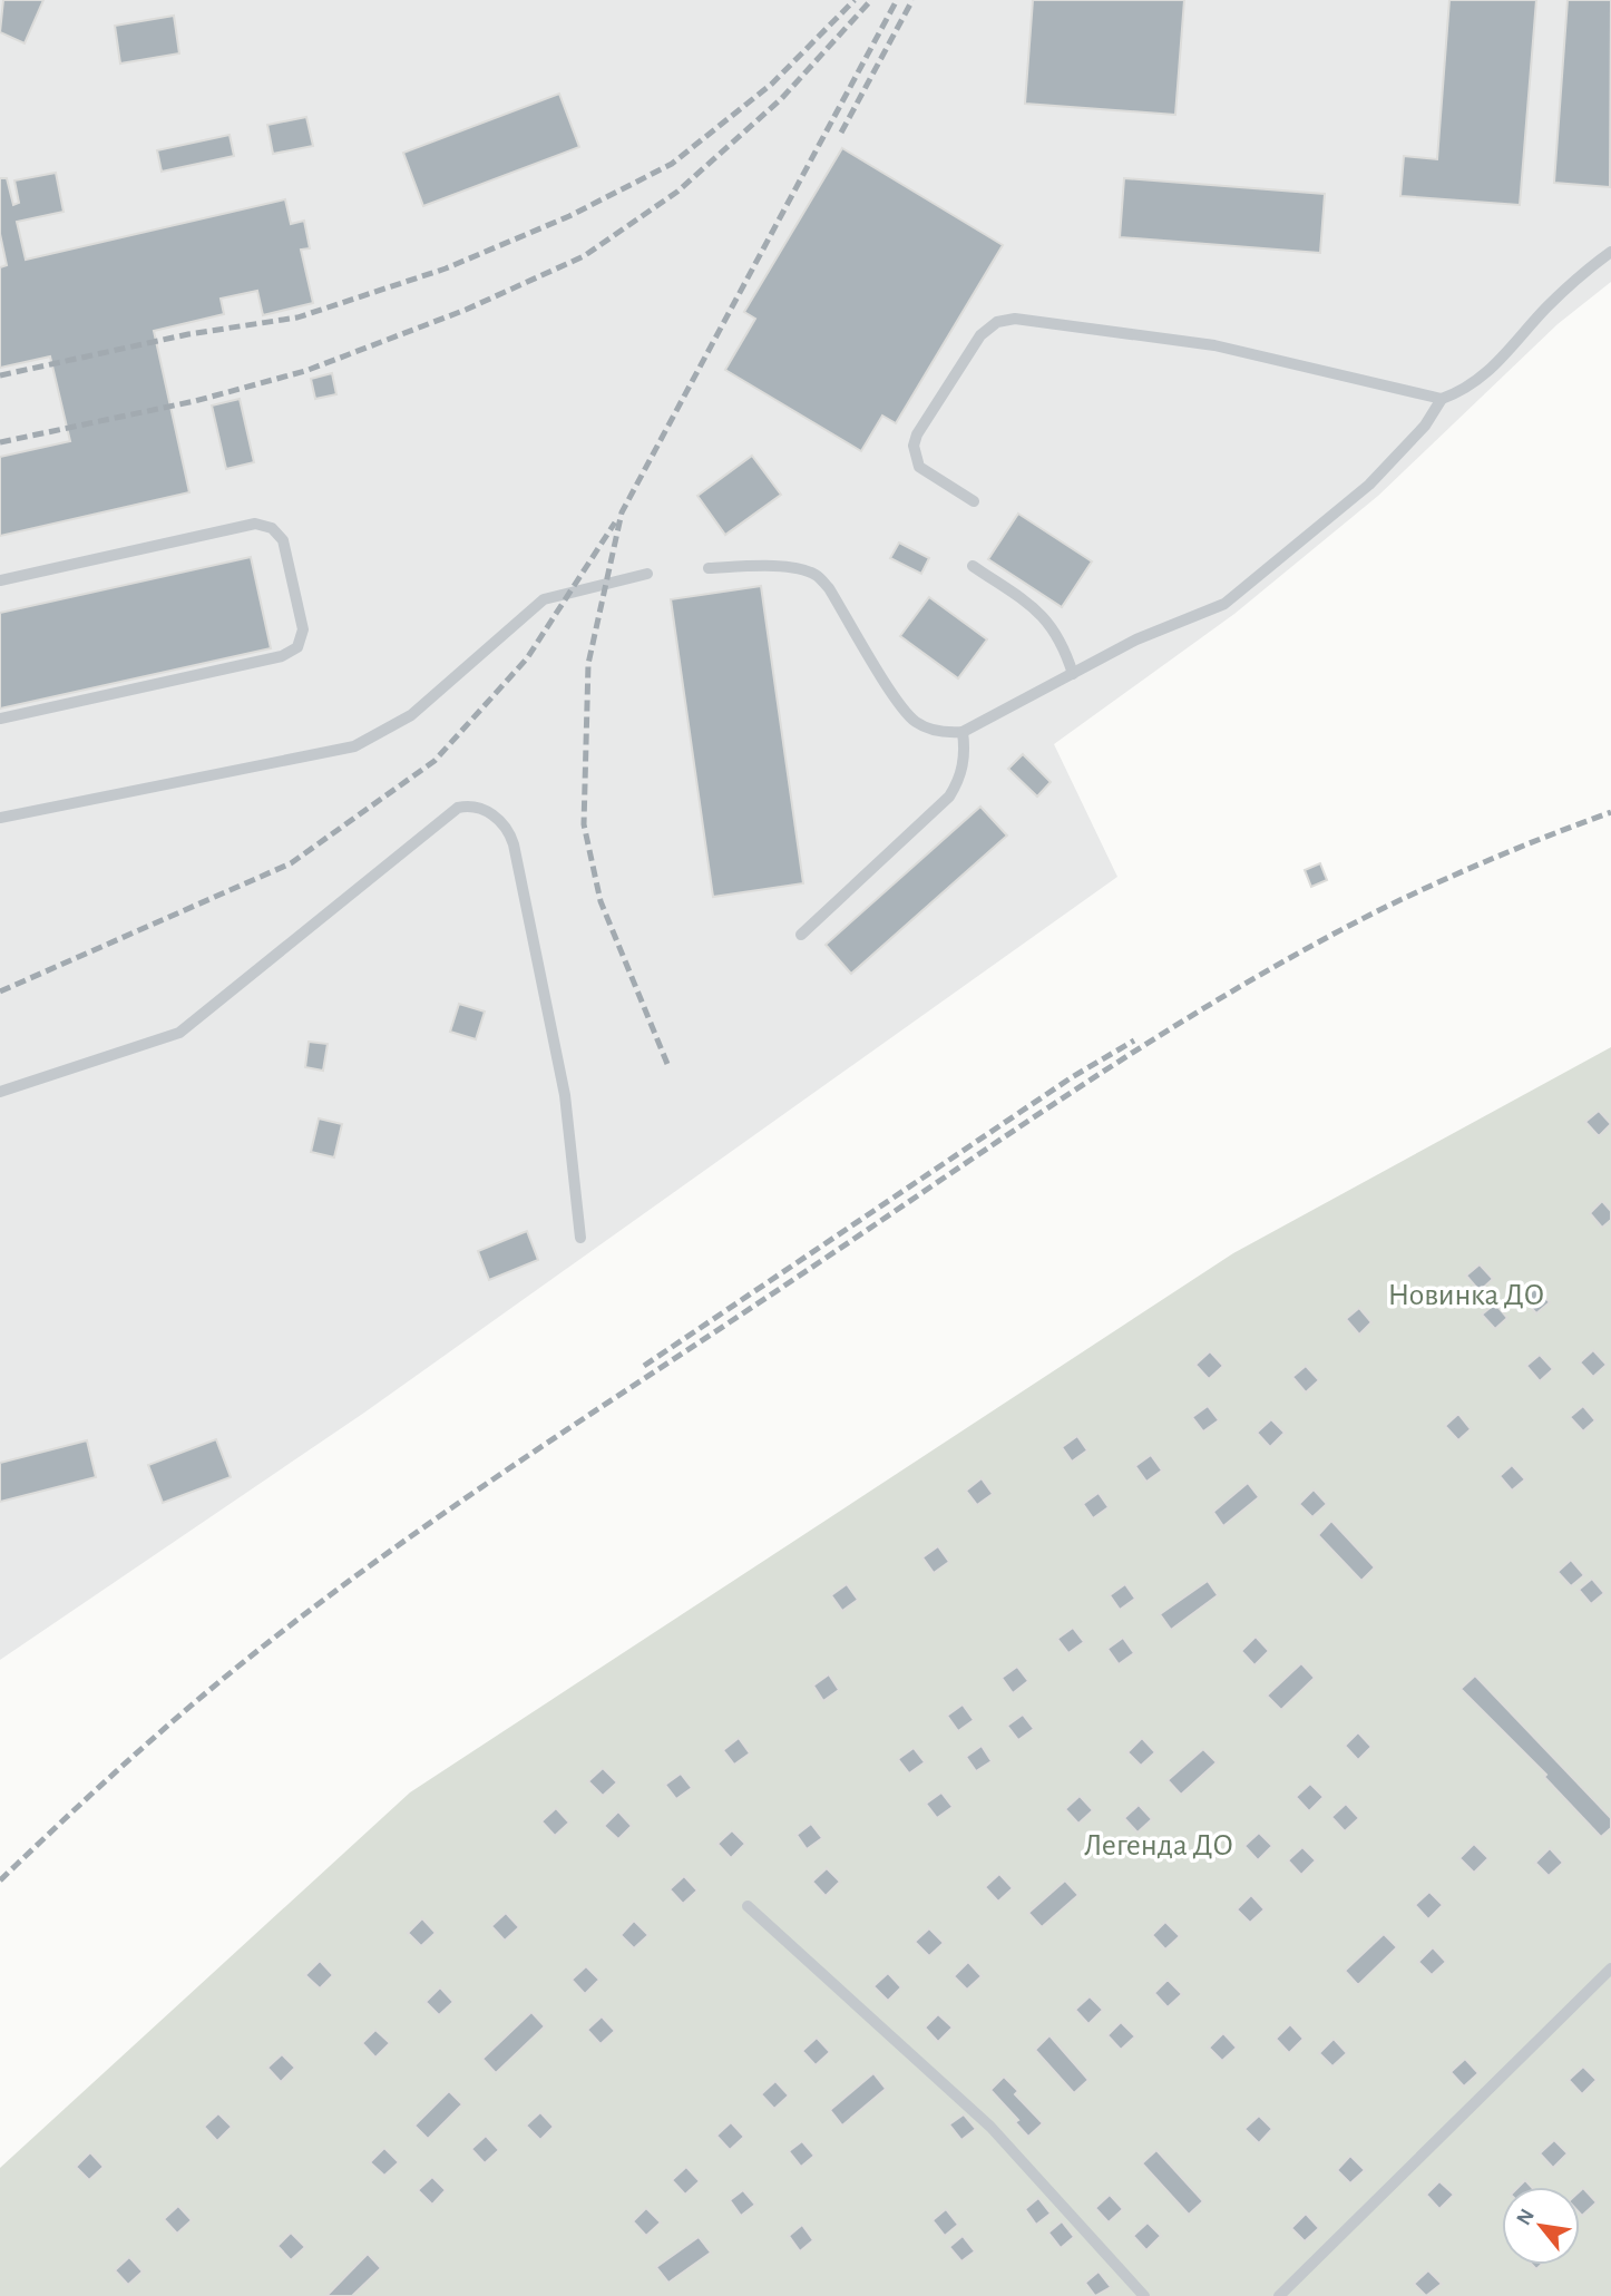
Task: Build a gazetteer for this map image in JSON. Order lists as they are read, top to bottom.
{
  "parks": ["Новинка ДО", "Легенда ДО"],
  "north": "top left"
}
